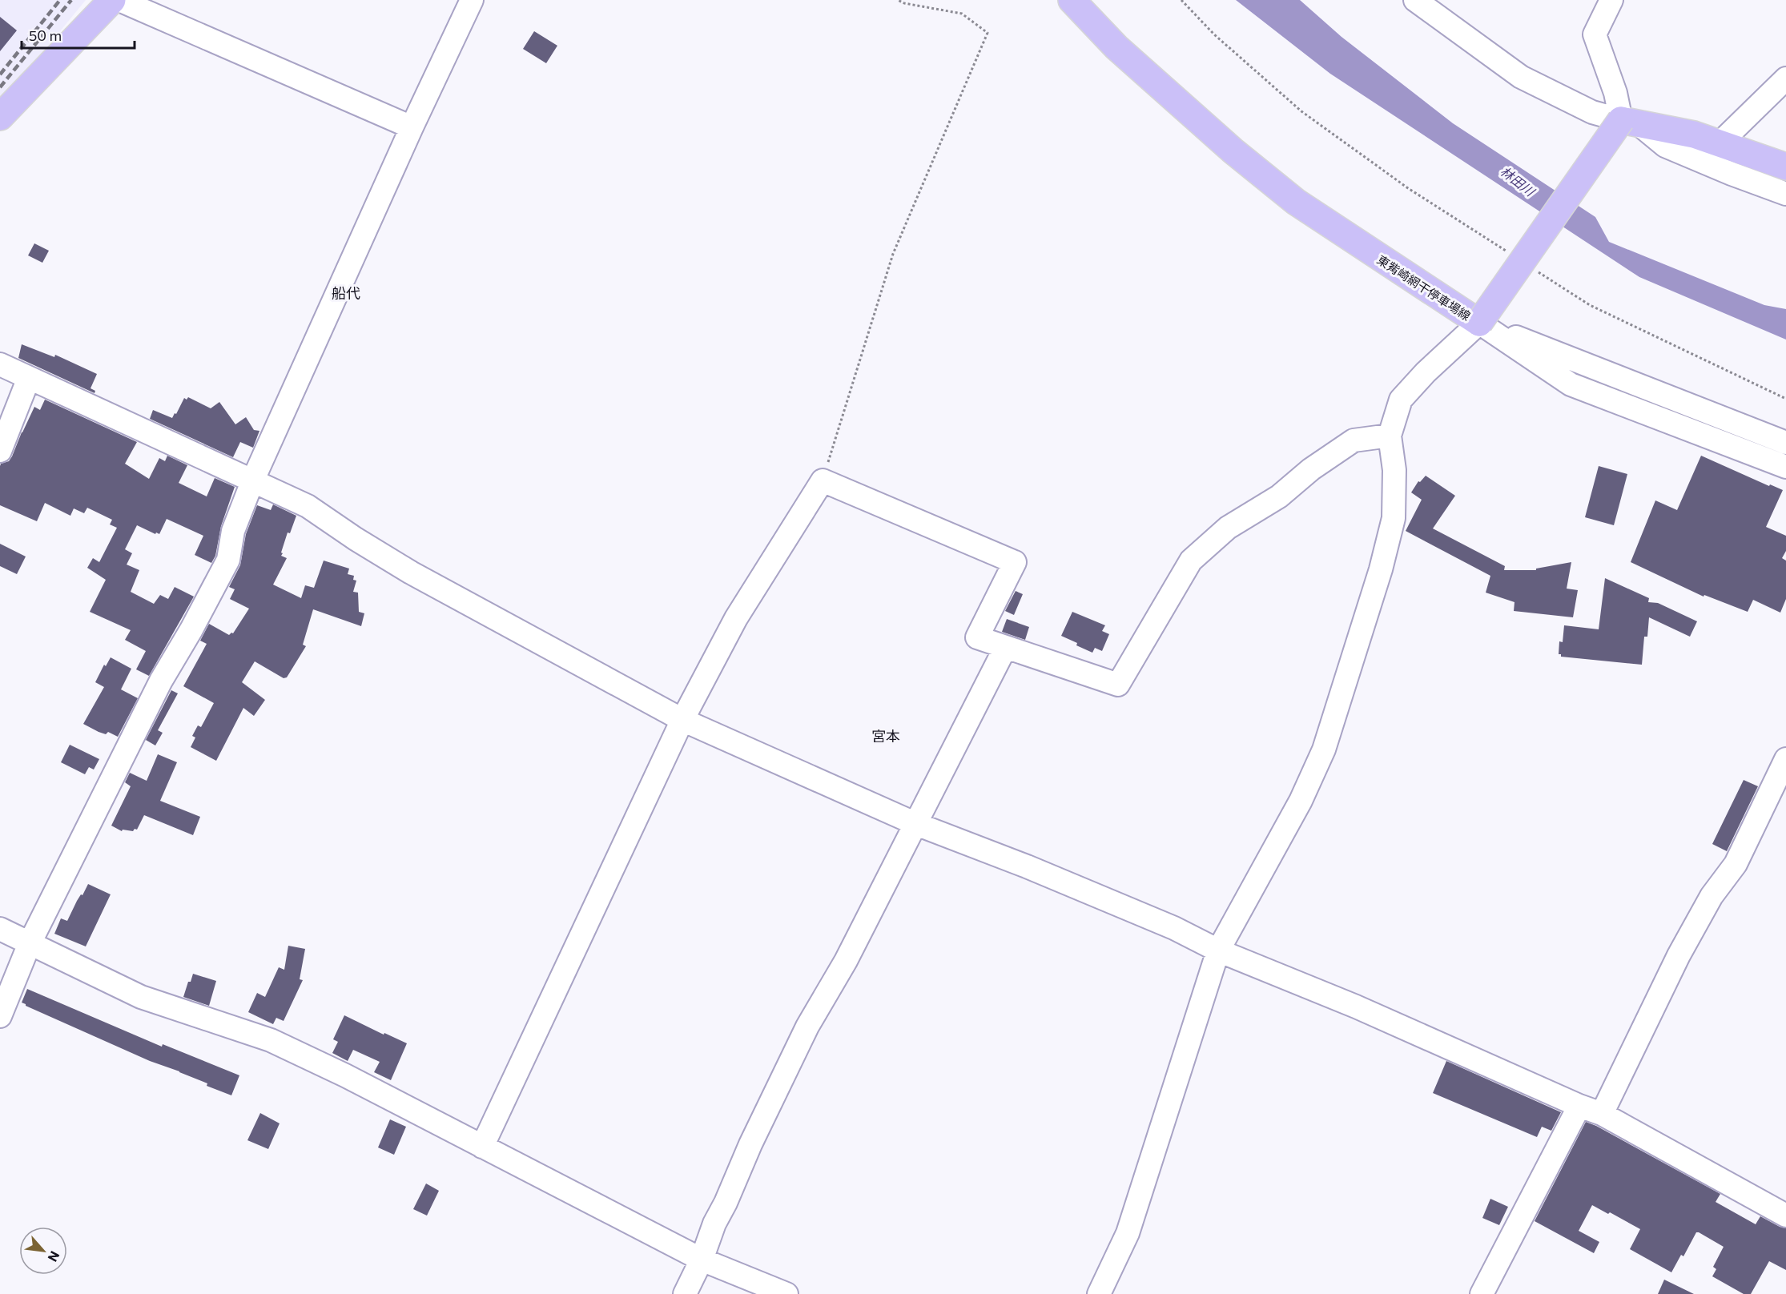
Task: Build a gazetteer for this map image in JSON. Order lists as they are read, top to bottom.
{
  "streets": {
    "main road": ["東觜崎網干停車場線"]
  },
  "districts": ["船代", "宮本"],
  "water": ["林田川"],
  "scale_bar": "50 m",
  "north": "bottom right"
}
